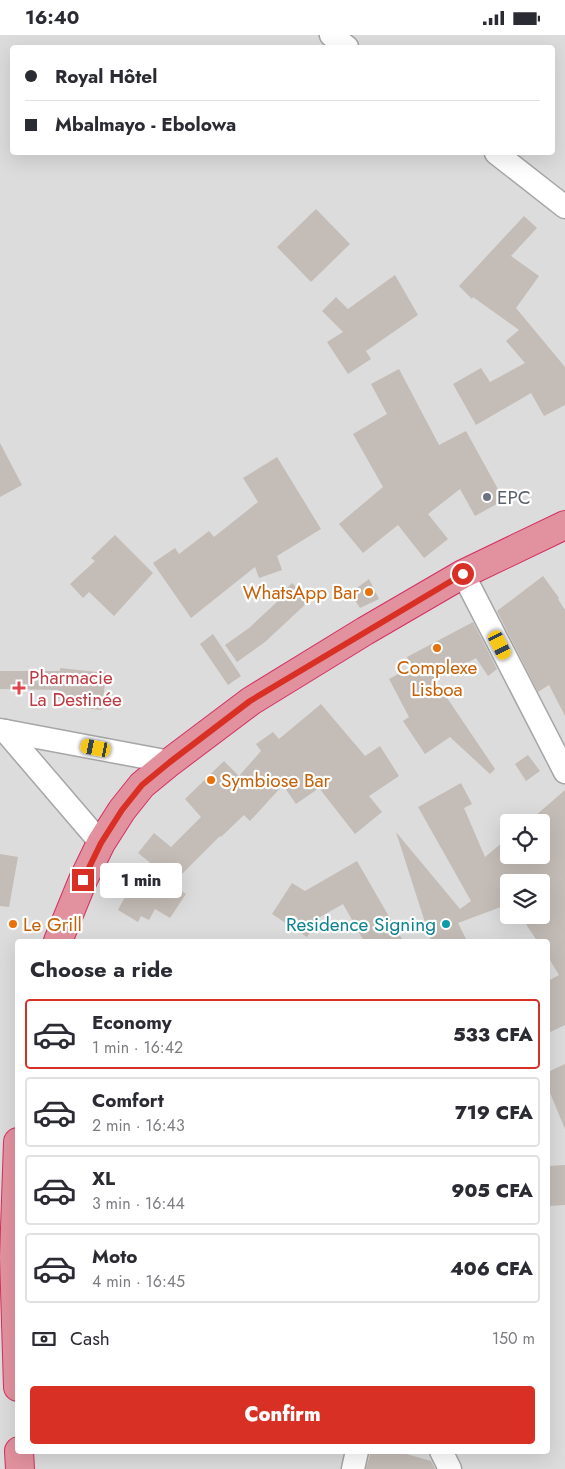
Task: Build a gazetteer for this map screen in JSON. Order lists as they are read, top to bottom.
{
  "places": {
    "other": [
      "EPC",
      "WhatsApp Bar",
      "Complexe Lisboa",
      "Symbiose Bar",
      "Le Grill",
      "Residence Signing"
    ],
    "health": ["Pharmacie La Destinée"]
  },
  "page": {
    "status": "16:40",
    "banner": ["Royal Hôtel", "Mbalmayo - Ebolowa"],
    "bubble": "1 min",
    "heading": "Choose a ride",
    "list": [
      {
        "name": "Economy",
        "note": "1 min · 16:42",
        "value": "533 CFA"
      },
      {
        "name": "Comfort",
        "note": "2 min · 16:43",
        "value": "719 CFA"
      },
      {
        "name": "XL",
        "note": "3 min · 16:44",
        "value": "905 CFA"
      },
      {
        "name": "Moto",
        "note": "4 min · 16:45",
        "value": "406 CFA"
      }
    ],
    "pay": ["Cash", "150 m"],
    "buttons": "Confirm"
  }
}
